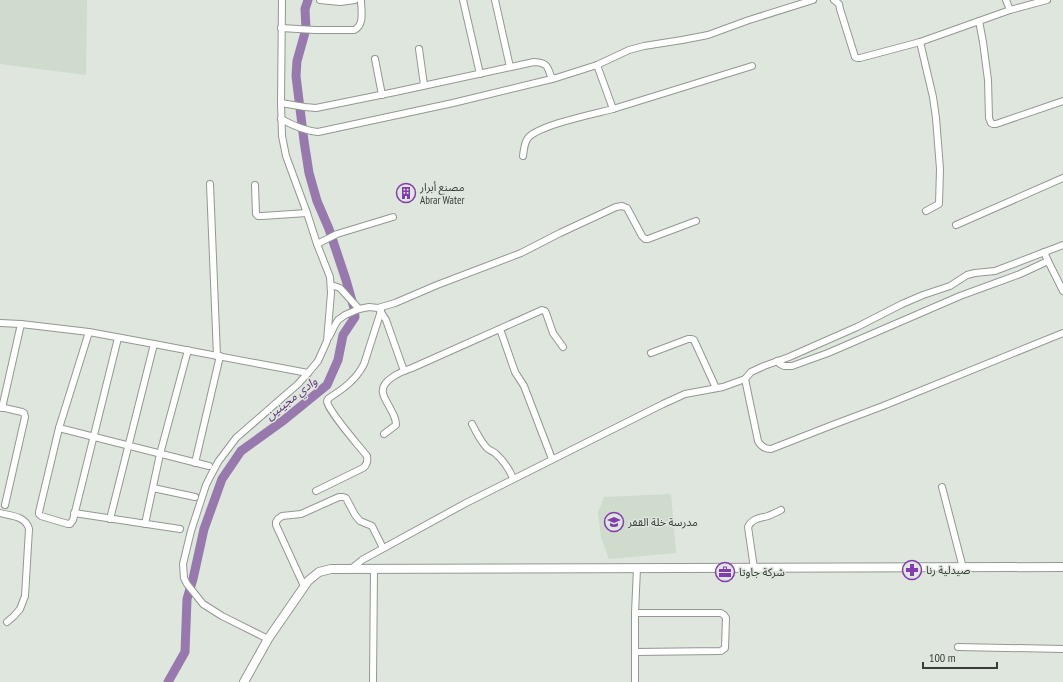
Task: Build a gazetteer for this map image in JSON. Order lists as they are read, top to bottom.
{
  "water": ["وادي مجينين"],
  "places": {
    "building": ["مصنع أبرار Abrar Water"],
    "school or university": ["مدرسة خلة القفر"],
    "pharmacy": ["صيدلية رنا"],
    "office": ["شركة جاوتا"]
  },
  "scale_bar": "100 m"
}
